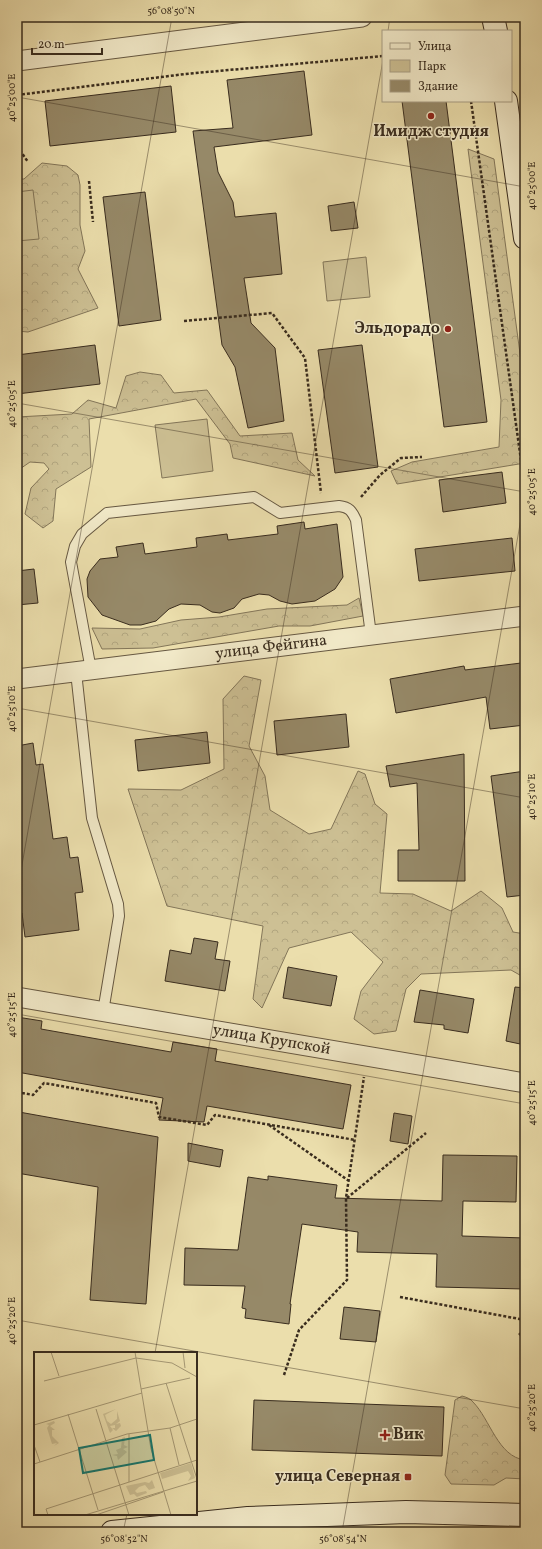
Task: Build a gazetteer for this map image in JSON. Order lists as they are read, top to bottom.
{
  "streets": {
    "street": ["улица Фейгина", "улица Крупской"]
  },
  "places": {
    "other": ["Имидж студия", "Эльдорадо"],
    "health": ["Вик"],
    "transit": ["улица Северная"]
  },
  "legend": ["Улица", "Парк", "Здание"],
  "scale_bar": "20 m",
  "coordinates": [
    "56°08'50\"N",
    "40°25'00\"E",
    "40°25'05\"E",
    "40°25'10\"E",
    "40°25'15\"E",
    "40°25'20\"E",
    "56°08'52\"N",
    "56°08'54\"N"
  ]
}
